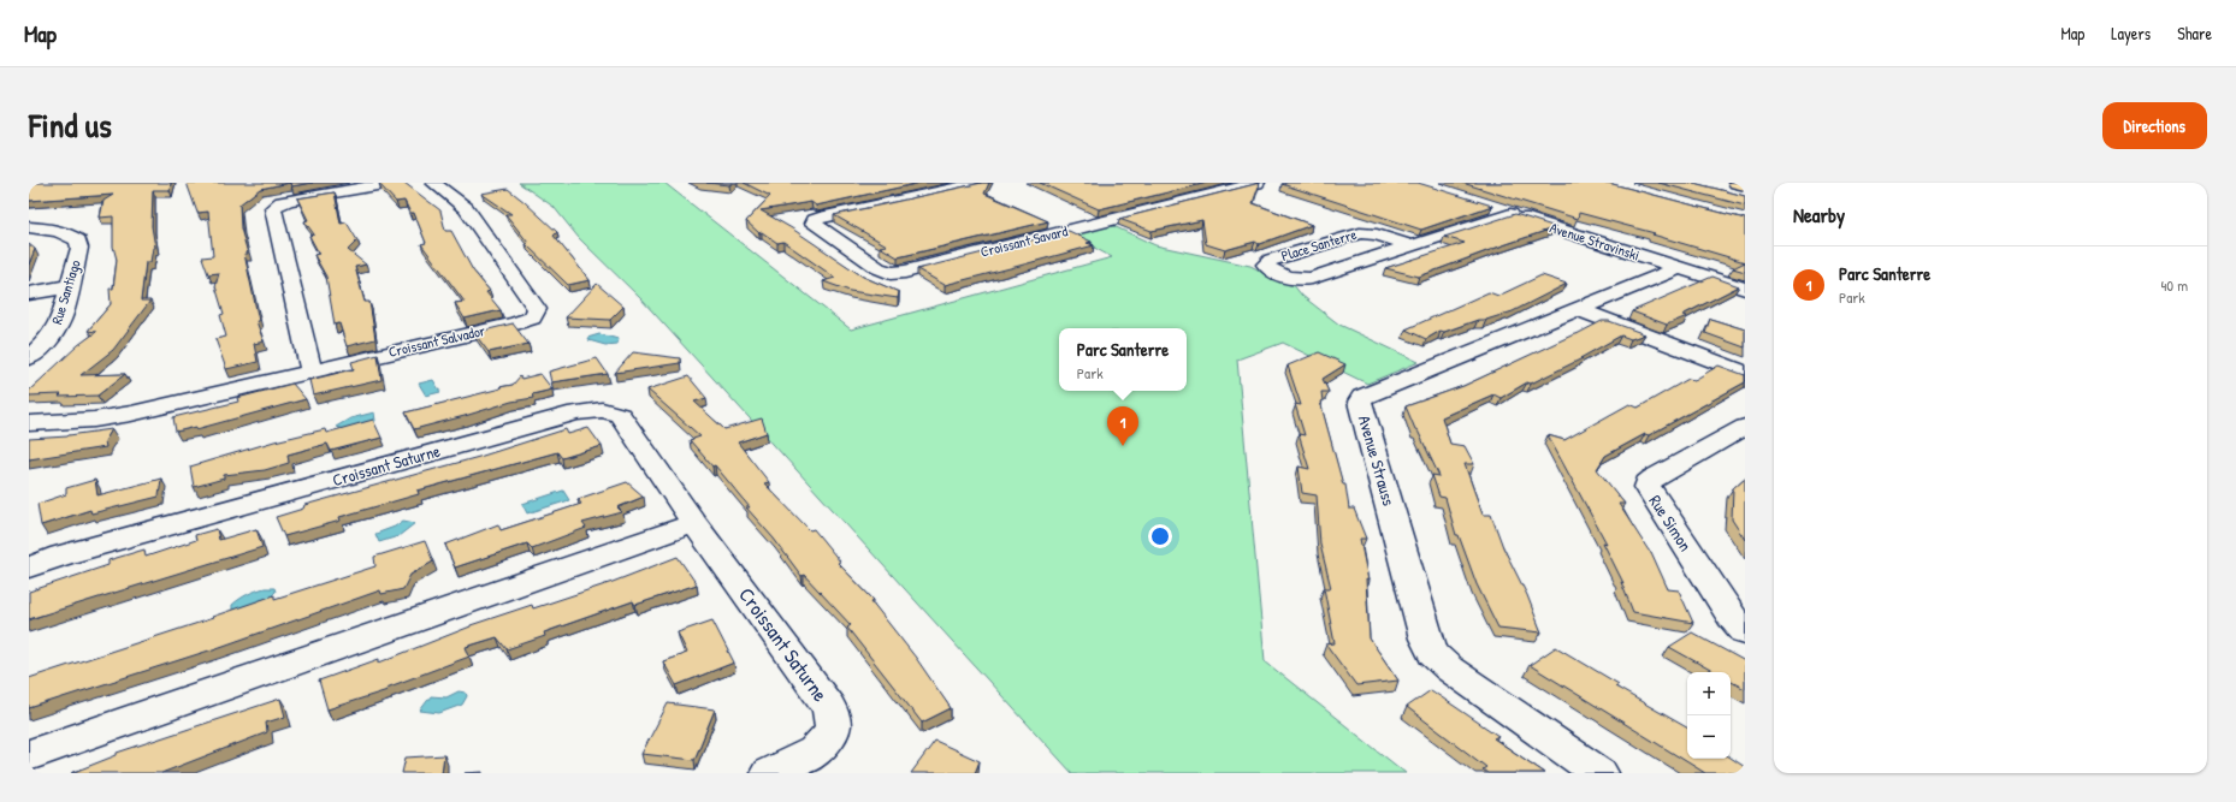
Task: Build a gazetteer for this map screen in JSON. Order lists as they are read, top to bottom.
{
  "streets": {
    "street": [
      "Croissant Savard",
      "Avenue Stravinski",
      "Place Santerre",
      "Rue Santiago",
      "Croissant Salvador",
      "Avenue Strauss",
      "Croissant Saturne",
      "Rue Simon"
    ]
  },
  "crossings": [
    ["Avenue Stravinski", "Place Santerre"],
    ["Avenue Stravinski", "Avenue Strauss"]
  ],
  "page": {
    "header": "Map",
    "nav": ["Map", "Layers", "Share"],
    "title": "Find us",
    "buttons": "Directions",
    "heading": "Nearby",
    "list": [
      {
        "mark": "1",
        "name": "Parc Santerre",
        "note": "Park",
        "value": "40 m"
      }
    ],
    "popup": ["Parc Santerre", "Park"],
    "pins": "1",
    "map_buttons": ["+", "−"]
  }
}
